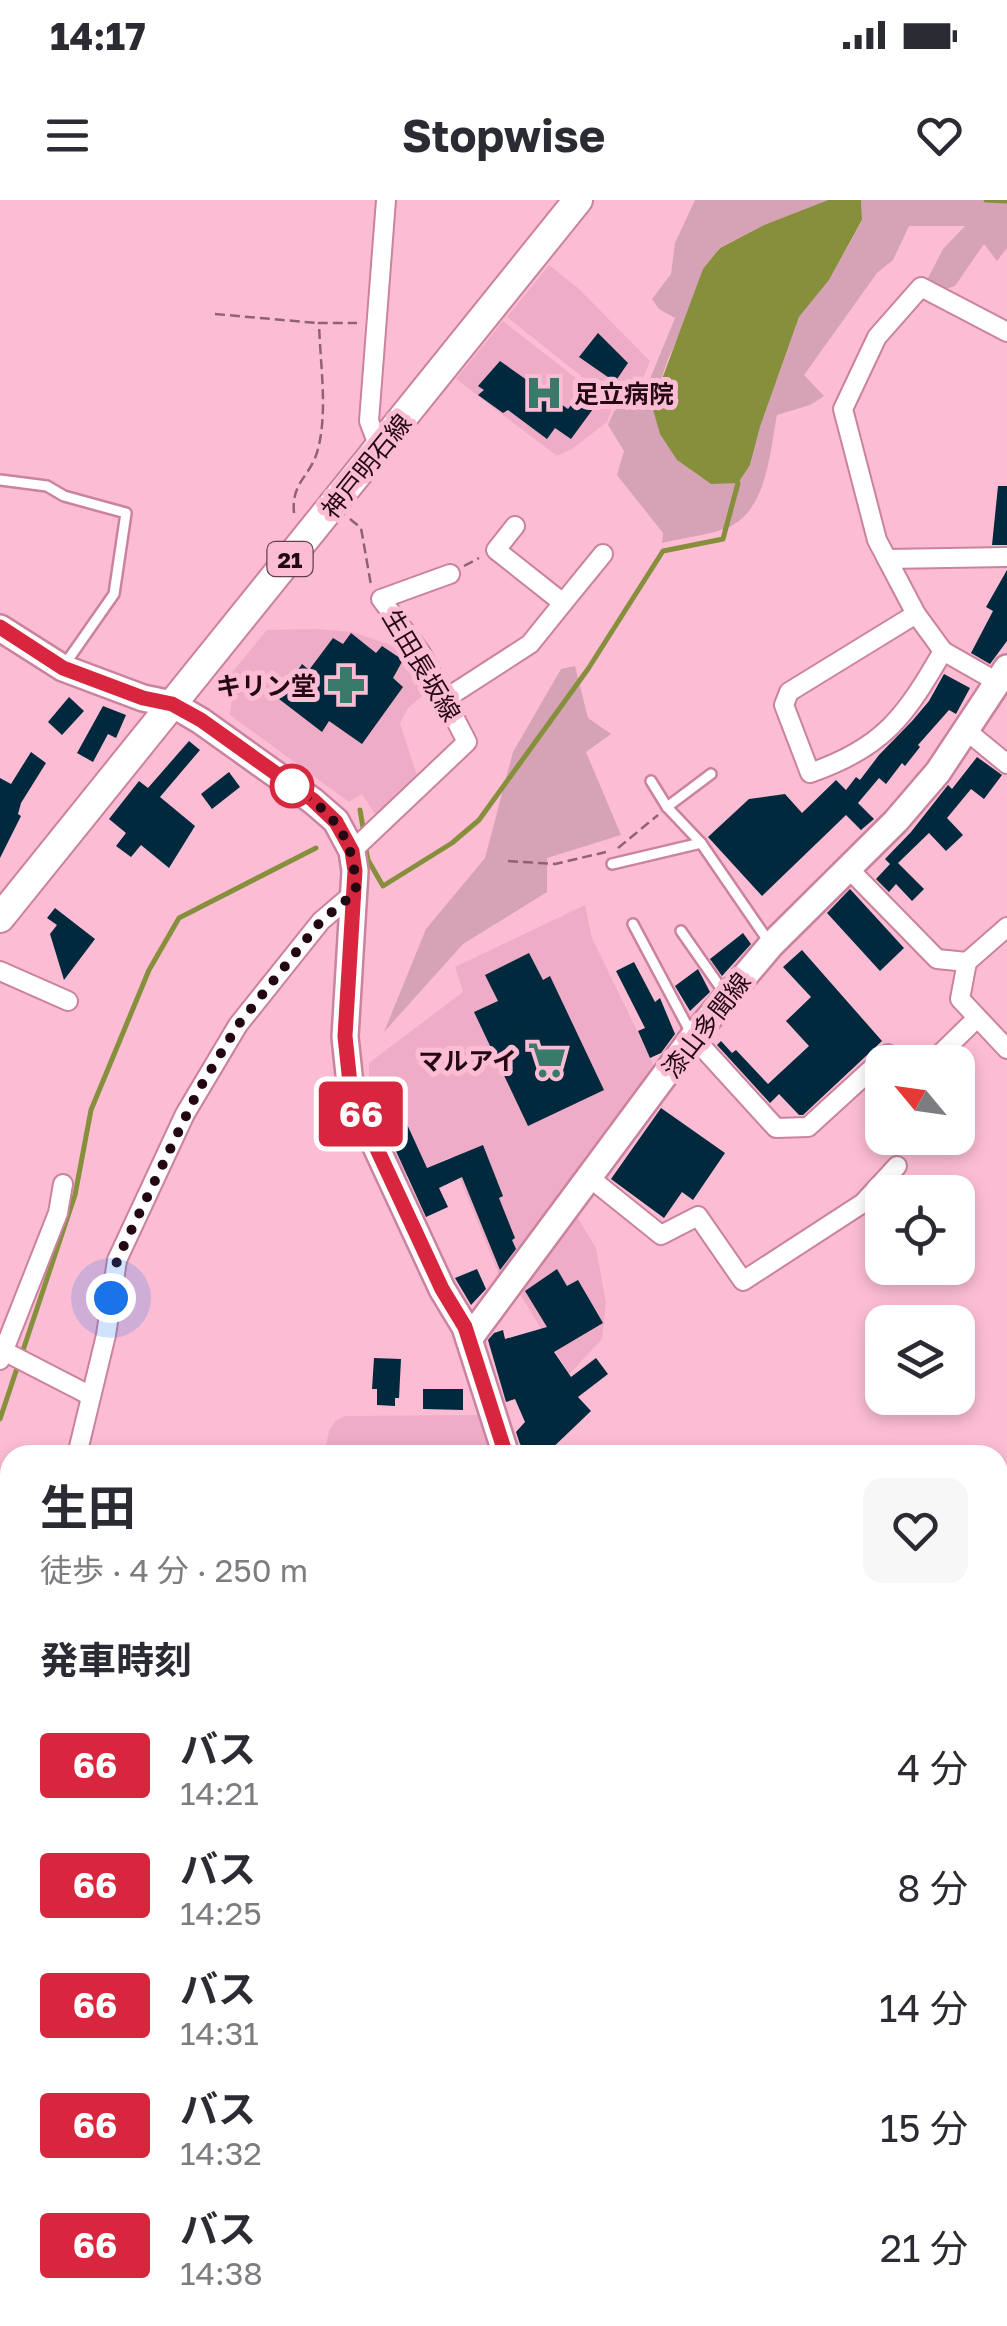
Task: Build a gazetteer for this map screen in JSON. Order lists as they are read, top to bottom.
{
  "streets": {
    "main road": ["神戸明石線", "21"],
    "street": ["生田長坂線", "漆山多聞線"]
  },
  "crossings": [
    ["神戸明石線", "生田長坂線"]
  ],
  "places": {
    "hospital": ["足立病院"],
    "pharmacy": ["キリン堂"],
    "supermarket": ["マルアイ"]
  },
  "lines": ["bus line 66"],
  "north": "top left",
  "page": {
    "status": "14:17",
    "header": "Stopwise",
    "on_map": "66",
    "heading": [
      ["生田", "徒歩 · 4 分 · 250 m"],
      "発車時刻"
    ],
    "list": [
      {
        "mark": "66",
        "name": "バス",
        "note": "14:21",
        "value": "4 分"
      },
      {
        "mark": "66",
        "name": "バス",
        "note": "14:25",
        "value": "8 分"
      },
      {
        "mark": "66",
        "name": "バス",
        "note": "14:31",
        "value": "14 分"
      },
      {
        "mark": "66",
        "name": "バス",
        "note": "14:32",
        "value": "15 分"
      },
      {
        "mark": "66",
        "name": "バス",
        "note": "14:38",
        "value": "21 分"
      }
    ]
  }
}
